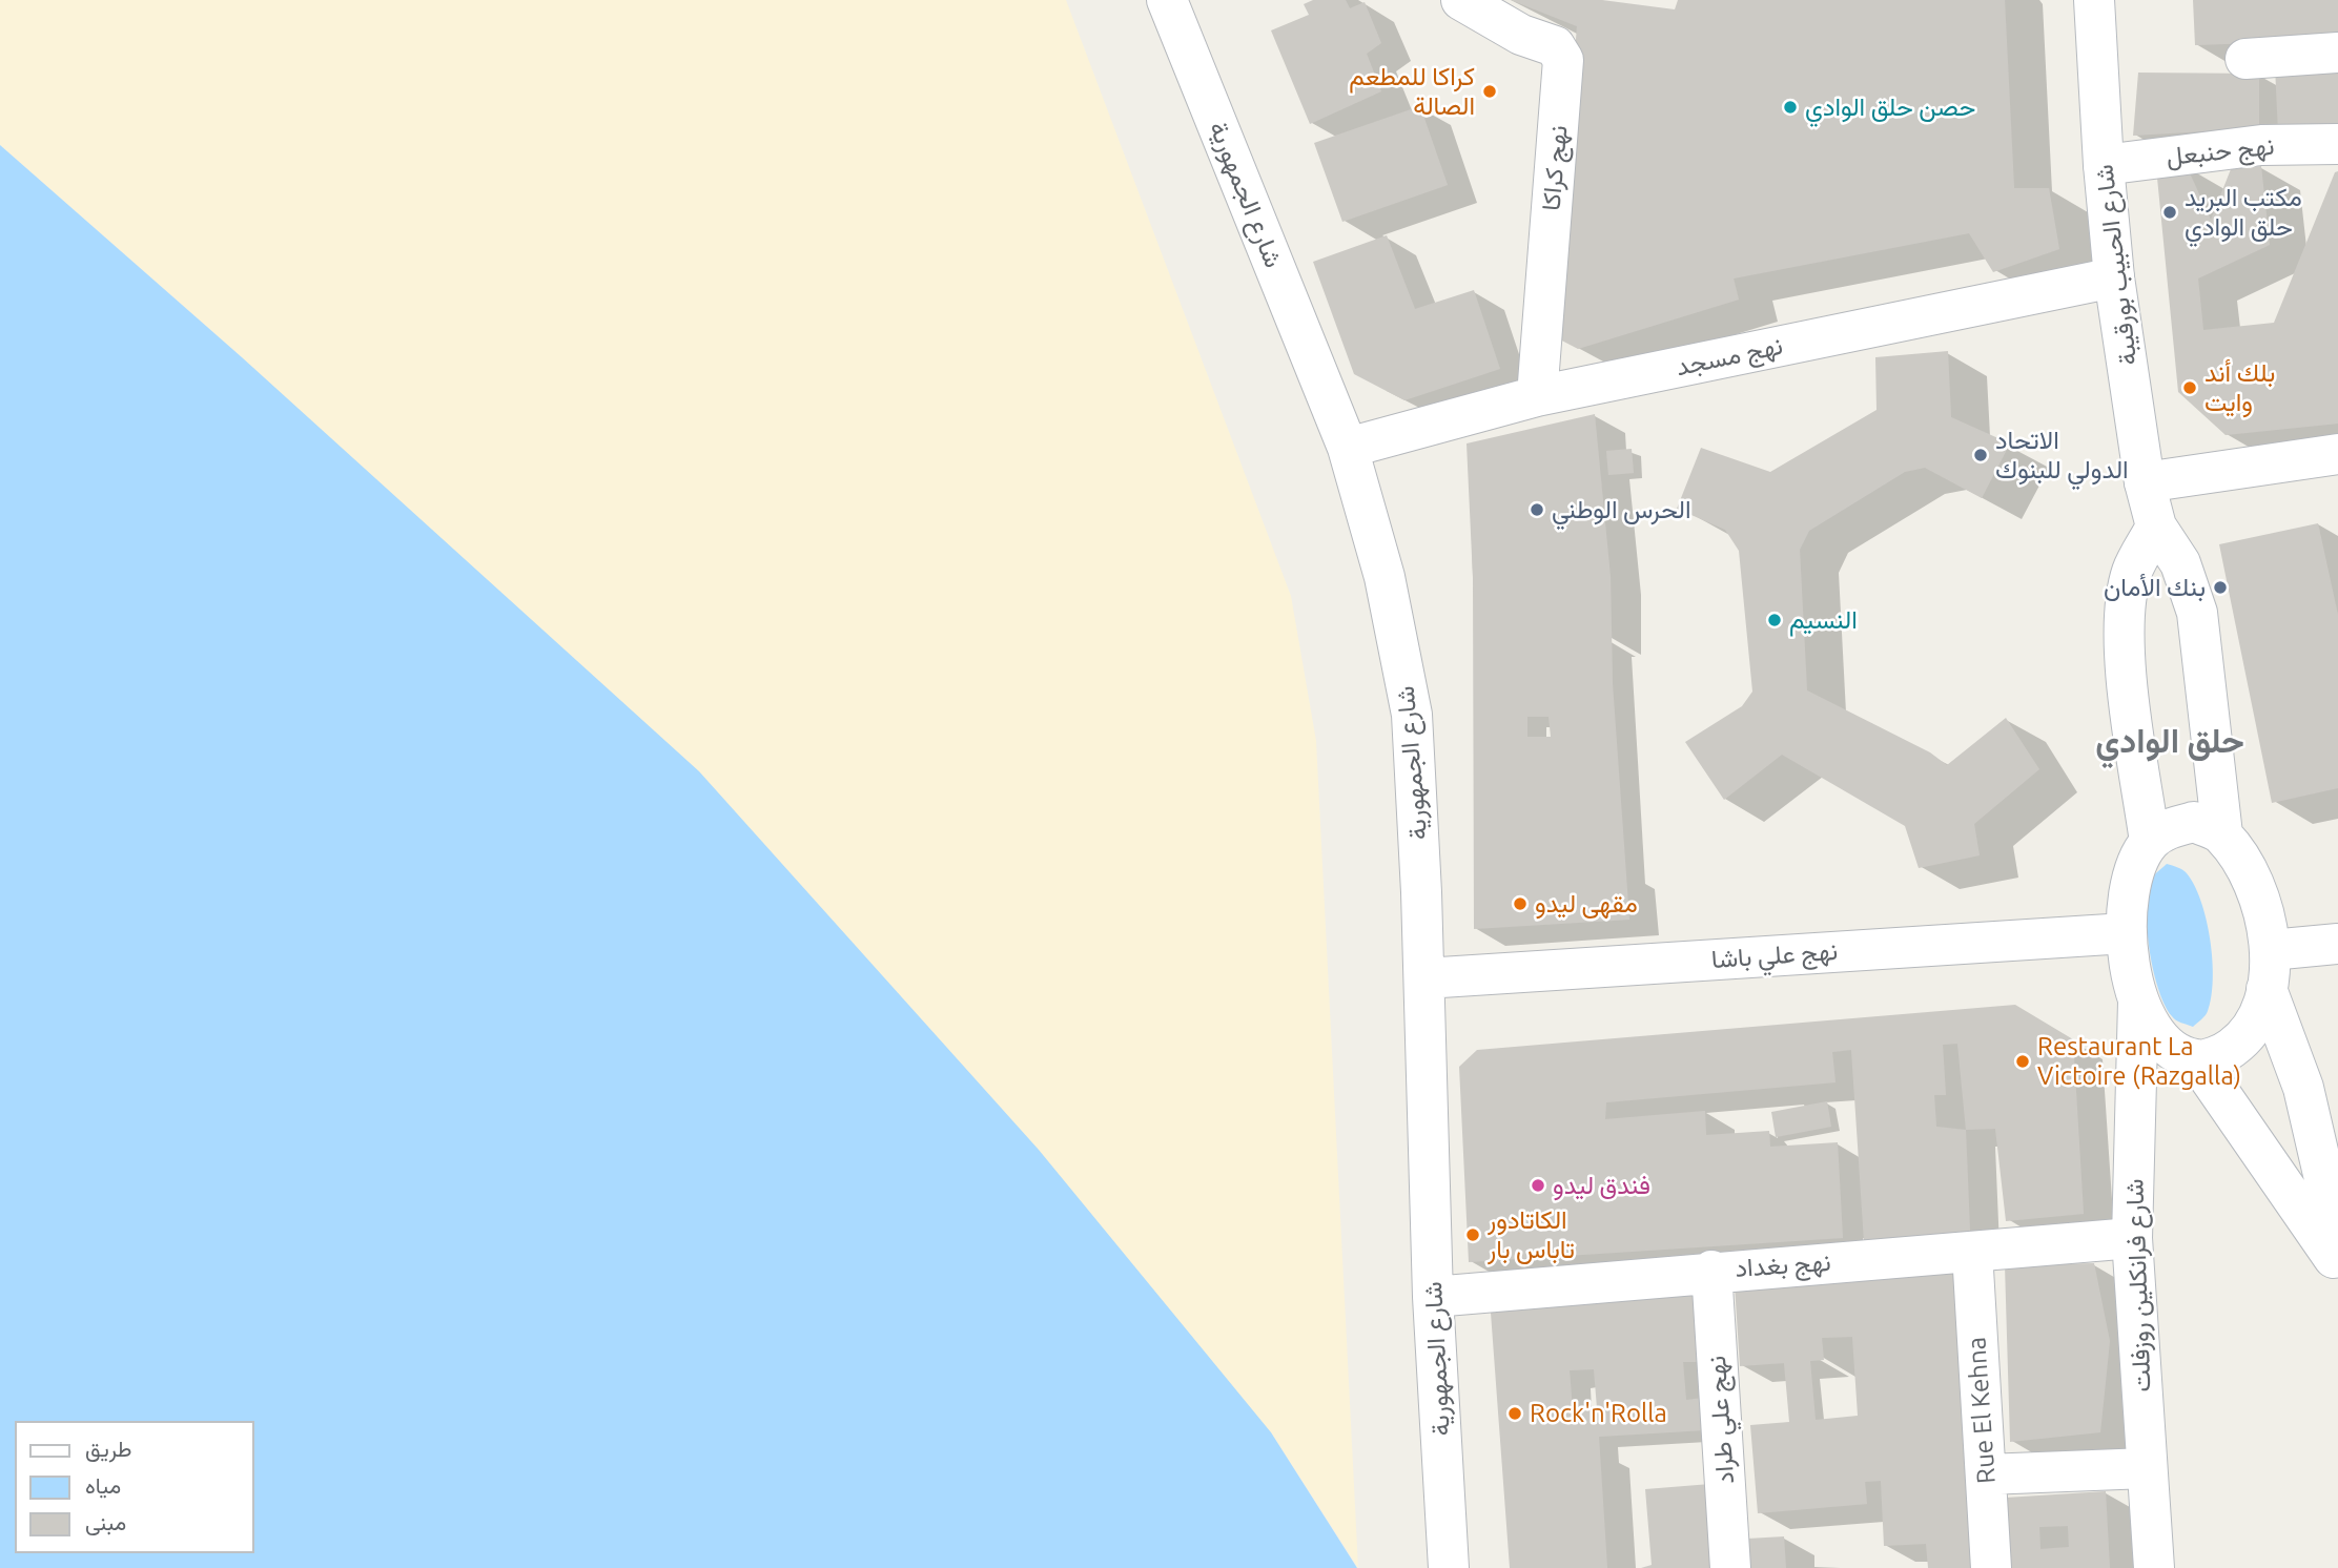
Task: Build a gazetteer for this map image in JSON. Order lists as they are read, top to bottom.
{
  "streets": {
    "street": [
      "نهج حنبعل",
      "نهج كراكا",
      "شارع الجمهورية",
      "شارع الحبيب بورقيبة",
      "نهج مسجد",
      "نهج علي باشا",
      "نهج بغداد",
      "شارع فرانكلين روزفلت",
      "Rue El Kehna",
      "نهج علي طراد"
    ]
  },
  "crossings": [
    ["نهج حنبعل", "شارع الحبيب بورقيبة"],
    ["نهج كراكا", "نهج مسجد"],
    ["شارع الجمهورية", "نهج مسجد"],
    ["شارع الجمهورية", "نهج علي باشا"],
    ["شارع الجمهورية", "نهج بغداد"],
    ["شارع الحبيب بورقيبة", "نهج مسجد"],
    ["شارع الحبيب بورقيبة", "نهج علي باشا"],
    ["شارع الحبيب بورقيبة", "شارع فرانكلين روزفلت"],
    ["نهج علي باشا", "شارع فرانكلين روزفلت"],
    ["نهج بغداد", "شارع فرانكلين روزفلت"],
    ["نهج بغداد", "Rue El Kehna"],
    ["نهج بغداد", "نهج علي طراد"]
  ],
  "districts": ["حلق الوادي"],
  "places": [
    "كراكا للمطعم الصالة",
    "حصن حلق الوادي",
    "مكتب البريد حلق الوادي",
    "بلك أند وايت",
    "الاتحاد الدولي للبنوك",
    "الحرس الوطني",
    "بنك الأمان",
    "النسيم",
    "مقهى ليدو",
    "Restaurant La Victoire (Razgalla)",
    "فندق ليدو",
    "الكاتادور تاباس بار",
    "Rock'n'Rolla"
  ],
  "legend": ["طريق", "مياه", "مبنى"]
}
